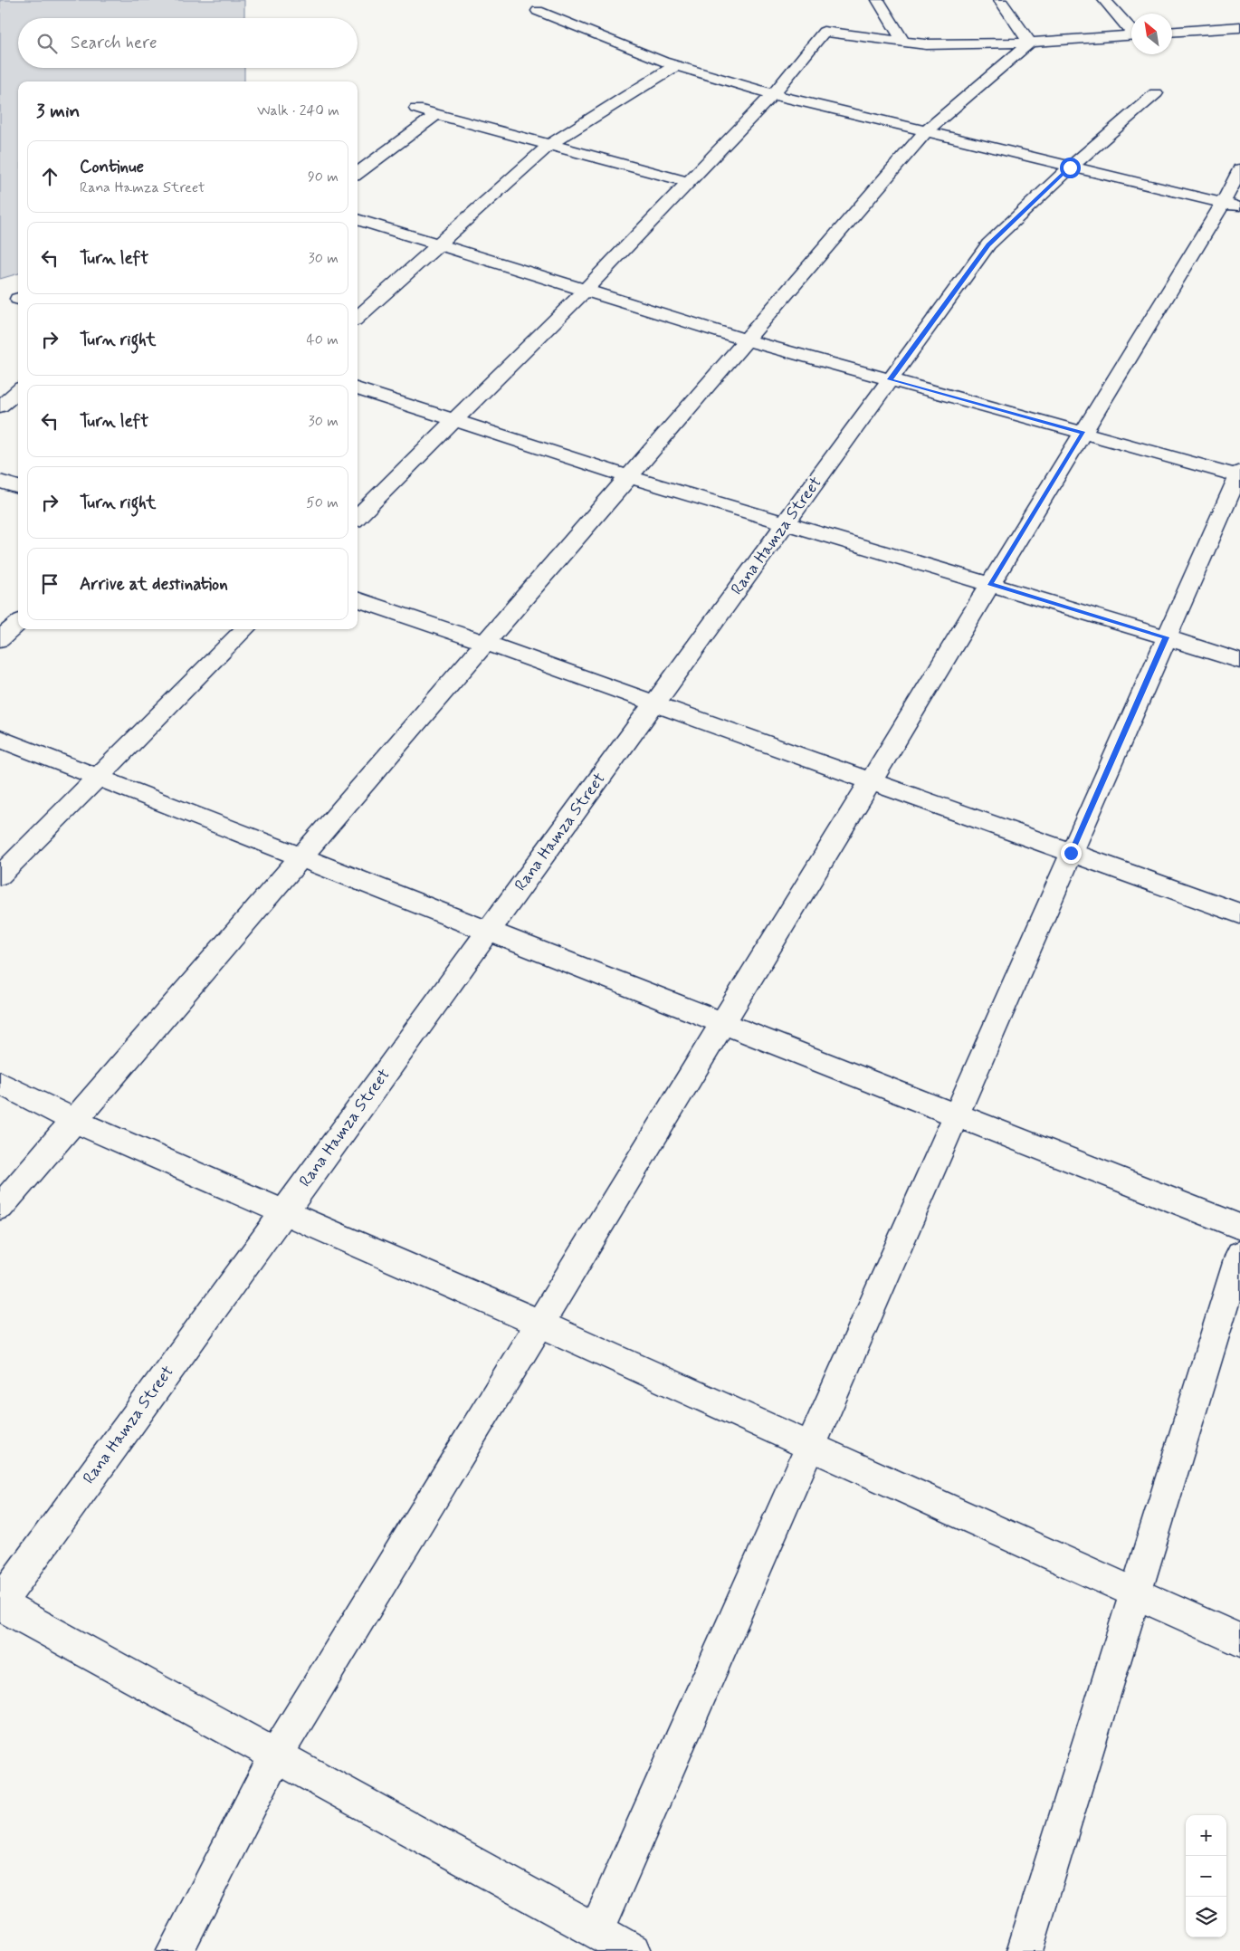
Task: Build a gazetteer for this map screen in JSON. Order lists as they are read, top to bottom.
{
  "streets": {
    "street": ["Rana Hamza Street"]
  },
  "north": "top left",
  "page": {
    "search": "Search here",
    "heading": ["3 min", "Walk · 240 m"],
    "list": [
      ["Continue", "Rana Hamza Street", "90 m"],
      ["Turn left", "30 m"],
      ["Turn right", "40 m"],
      ["Turn left", "30 m"],
      ["Turn right", "50 m"],
      "Arrive at destination"
    ],
    "map_buttons": ["+", "−"]
  }
}
